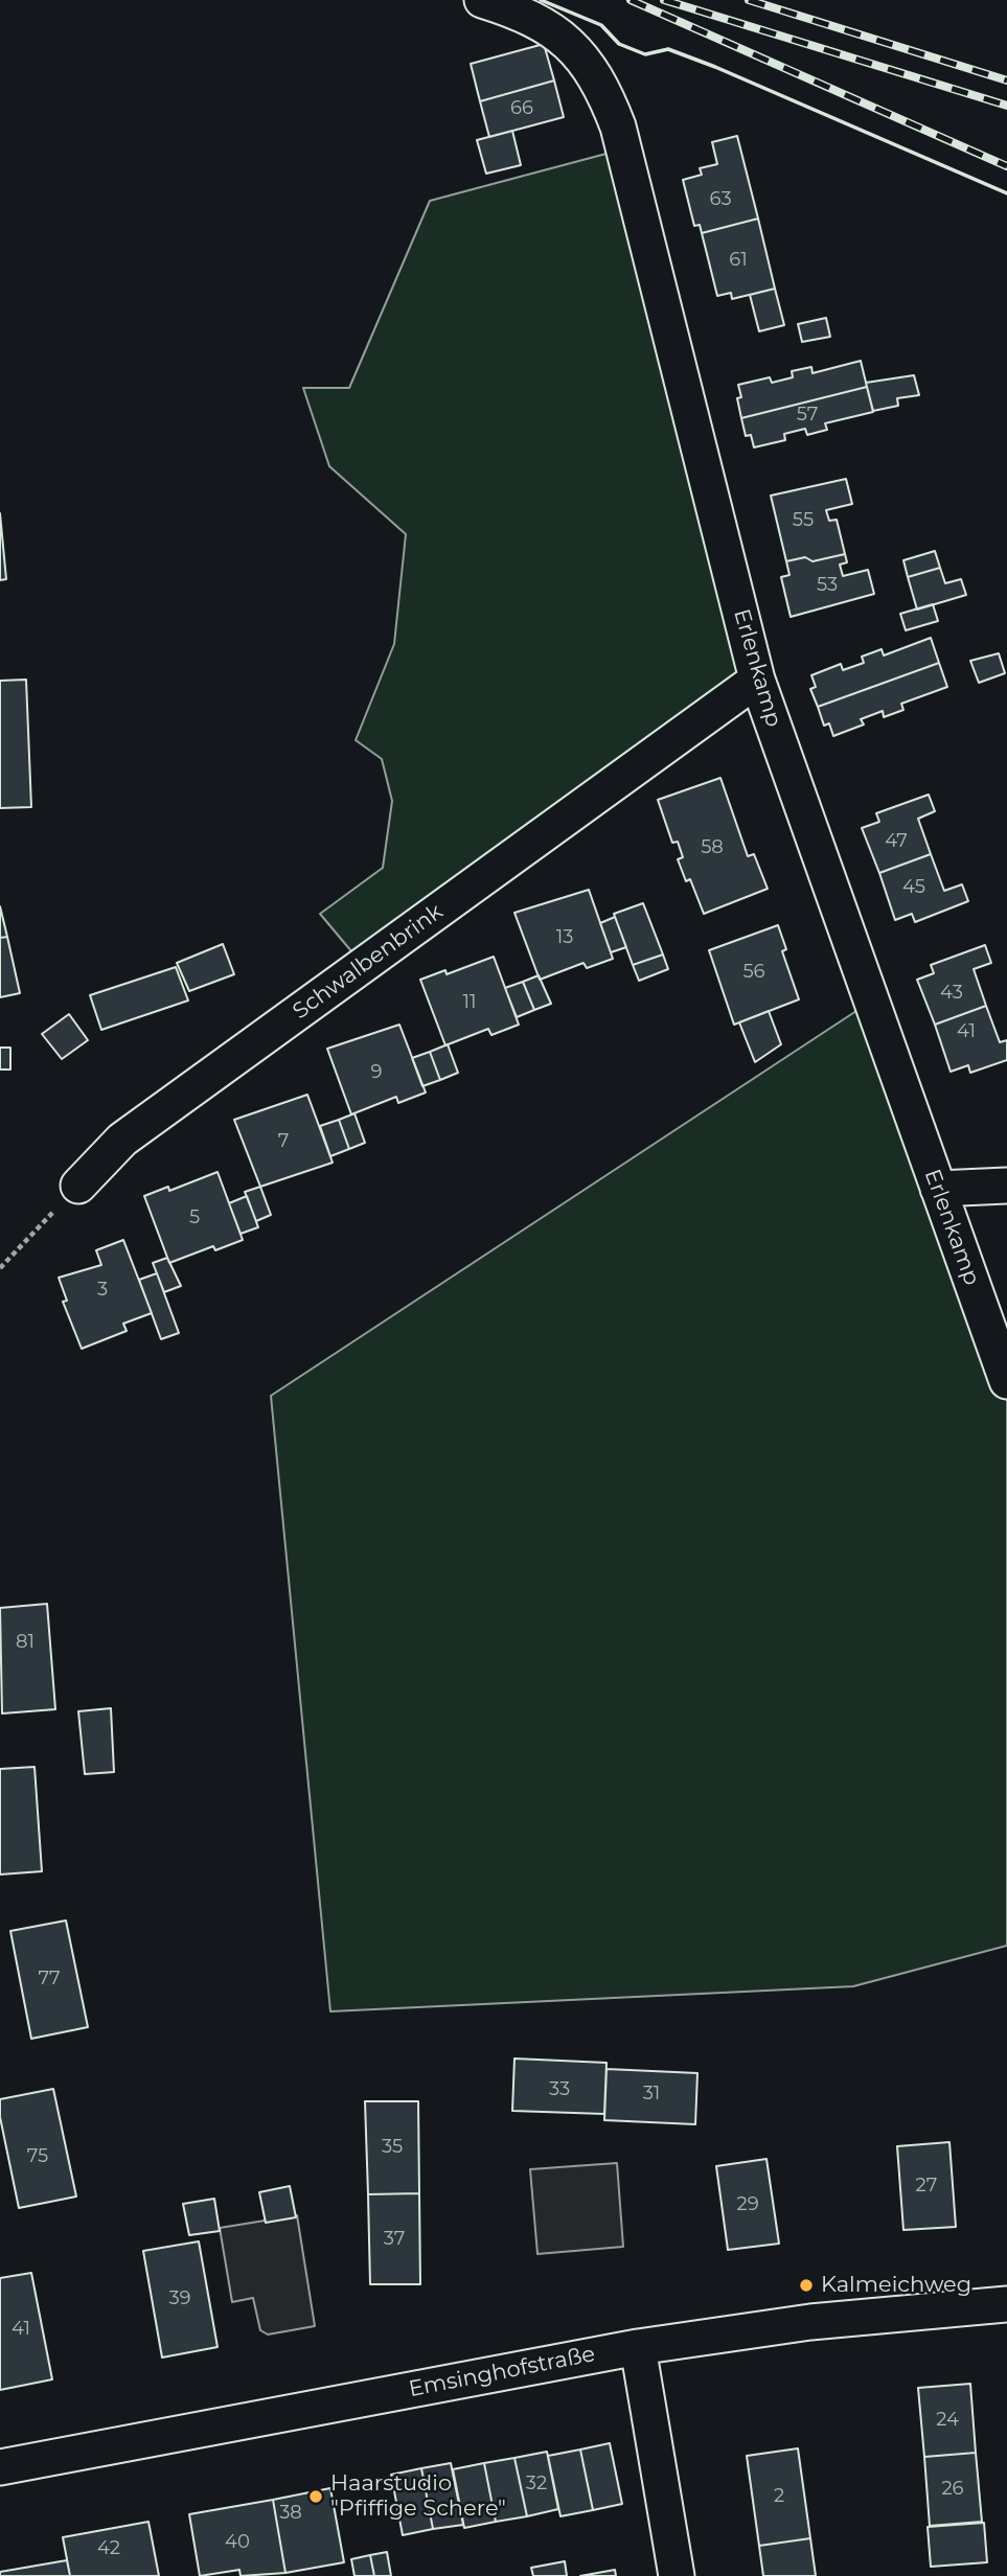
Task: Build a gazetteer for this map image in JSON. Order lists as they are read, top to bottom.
{
  "streets": {
    "street": ["Erlenkamp", "Schwalbenbrink", "Emsinghofstraße"]
  },
  "crossings": [
    ["Erlenkamp", "Schwalbenbrink"]
  ],
  "places": ["Kalmeichweg", "Haarstudio \"Pfiffige Schere\""],
  "house_numbers": [
    "66",
    "63",
    "61",
    "57",
    "55",
    "53",
    "47",
    "58",
    "45",
    "13",
    "56",
    "43",
    "11",
    "41",
    "9",
    "7",
    "5",
    "3",
    "81",
    "77",
    "33",
    "31",
    "35",
    "75",
    "27",
    "29",
    "37",
    "39",
    "41",
    "24",
    "32",
    "26",
    "2",
    "38",
    "40",
    "42"
  ]
}
